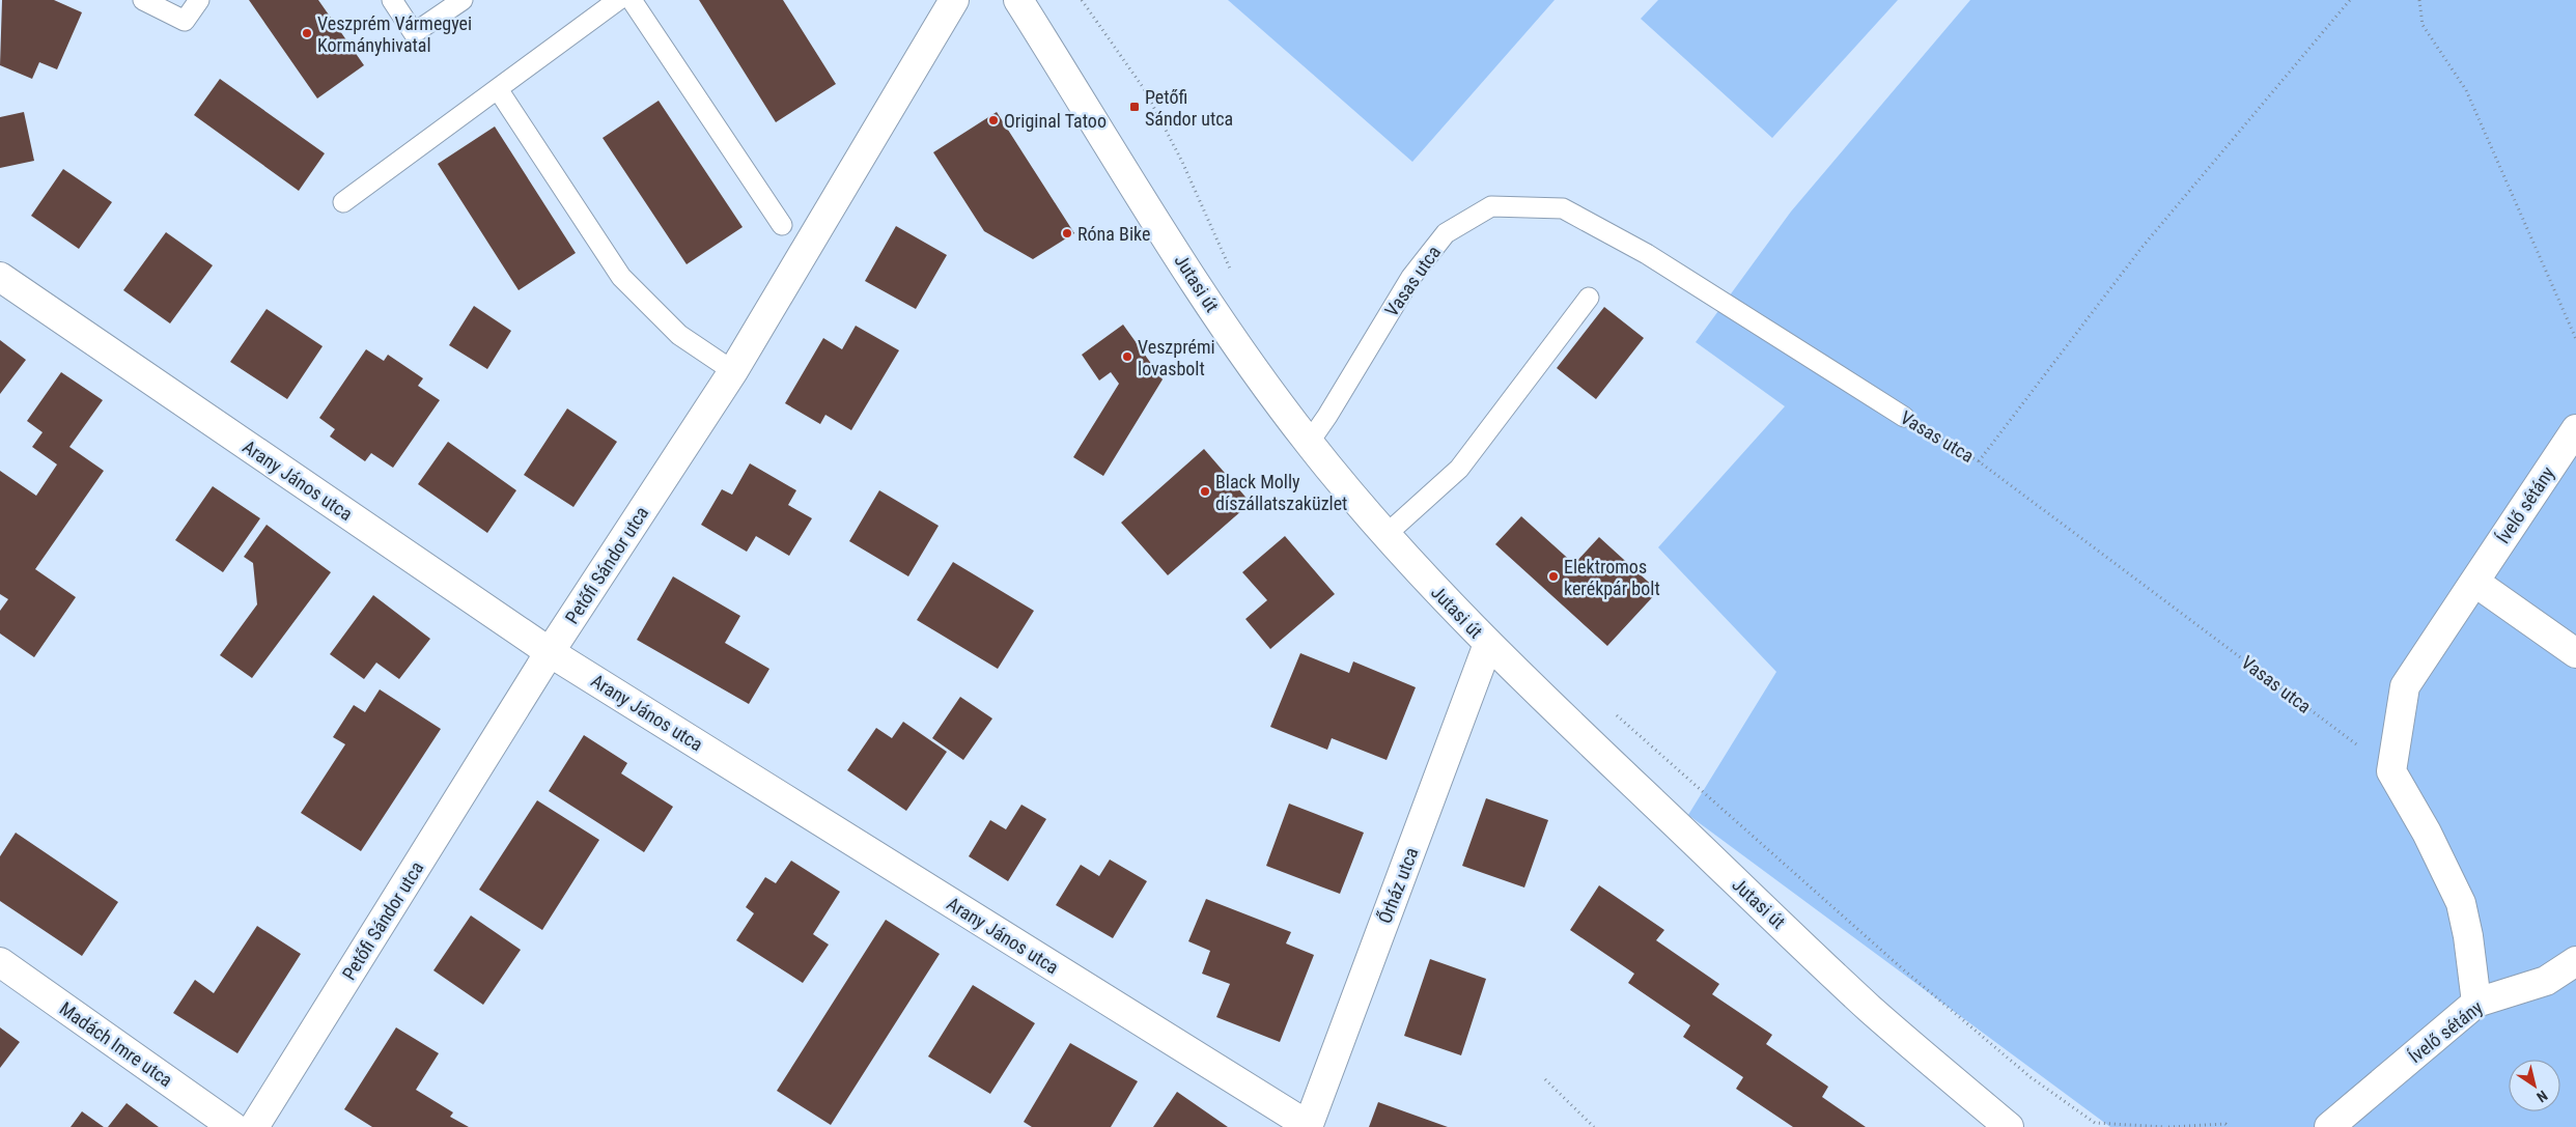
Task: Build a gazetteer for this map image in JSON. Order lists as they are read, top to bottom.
{
  "streets": {
    "street": [
      "Jutasi út",
      "Arany János utca",
      "Ívelő sétány",
      "Petőfi Sándor utca",
      "Őrház utca",
      "Madách Imre utca"
    ],
    "lane": ["Vasas utca"]
  },
  "crossings": [
    ["Vasas utca", "Jutasi út"],
    ["Vasas utca", "Ívelő sétány"],
    ["Jutasi út", "Őrház utca"],
    ["Arany János utca", "Petőfi Sándor utca"],
    ["Arany János utca", "Őrház utca"]
  ],
  "places": {
    "other": [
      "Veszprém Vármegyei Kormányhivatal",
      "Original Tatoo",
      "Róna Bike",
      "Veszprémi lovasbolt",
      "Black Molly díszállatszaküzlet",
      "Elektromos kerékpár bolt"
    ],
    "transit": ["Petőfi Sándor utca"]
  },
  "north": "bottom right"
}
